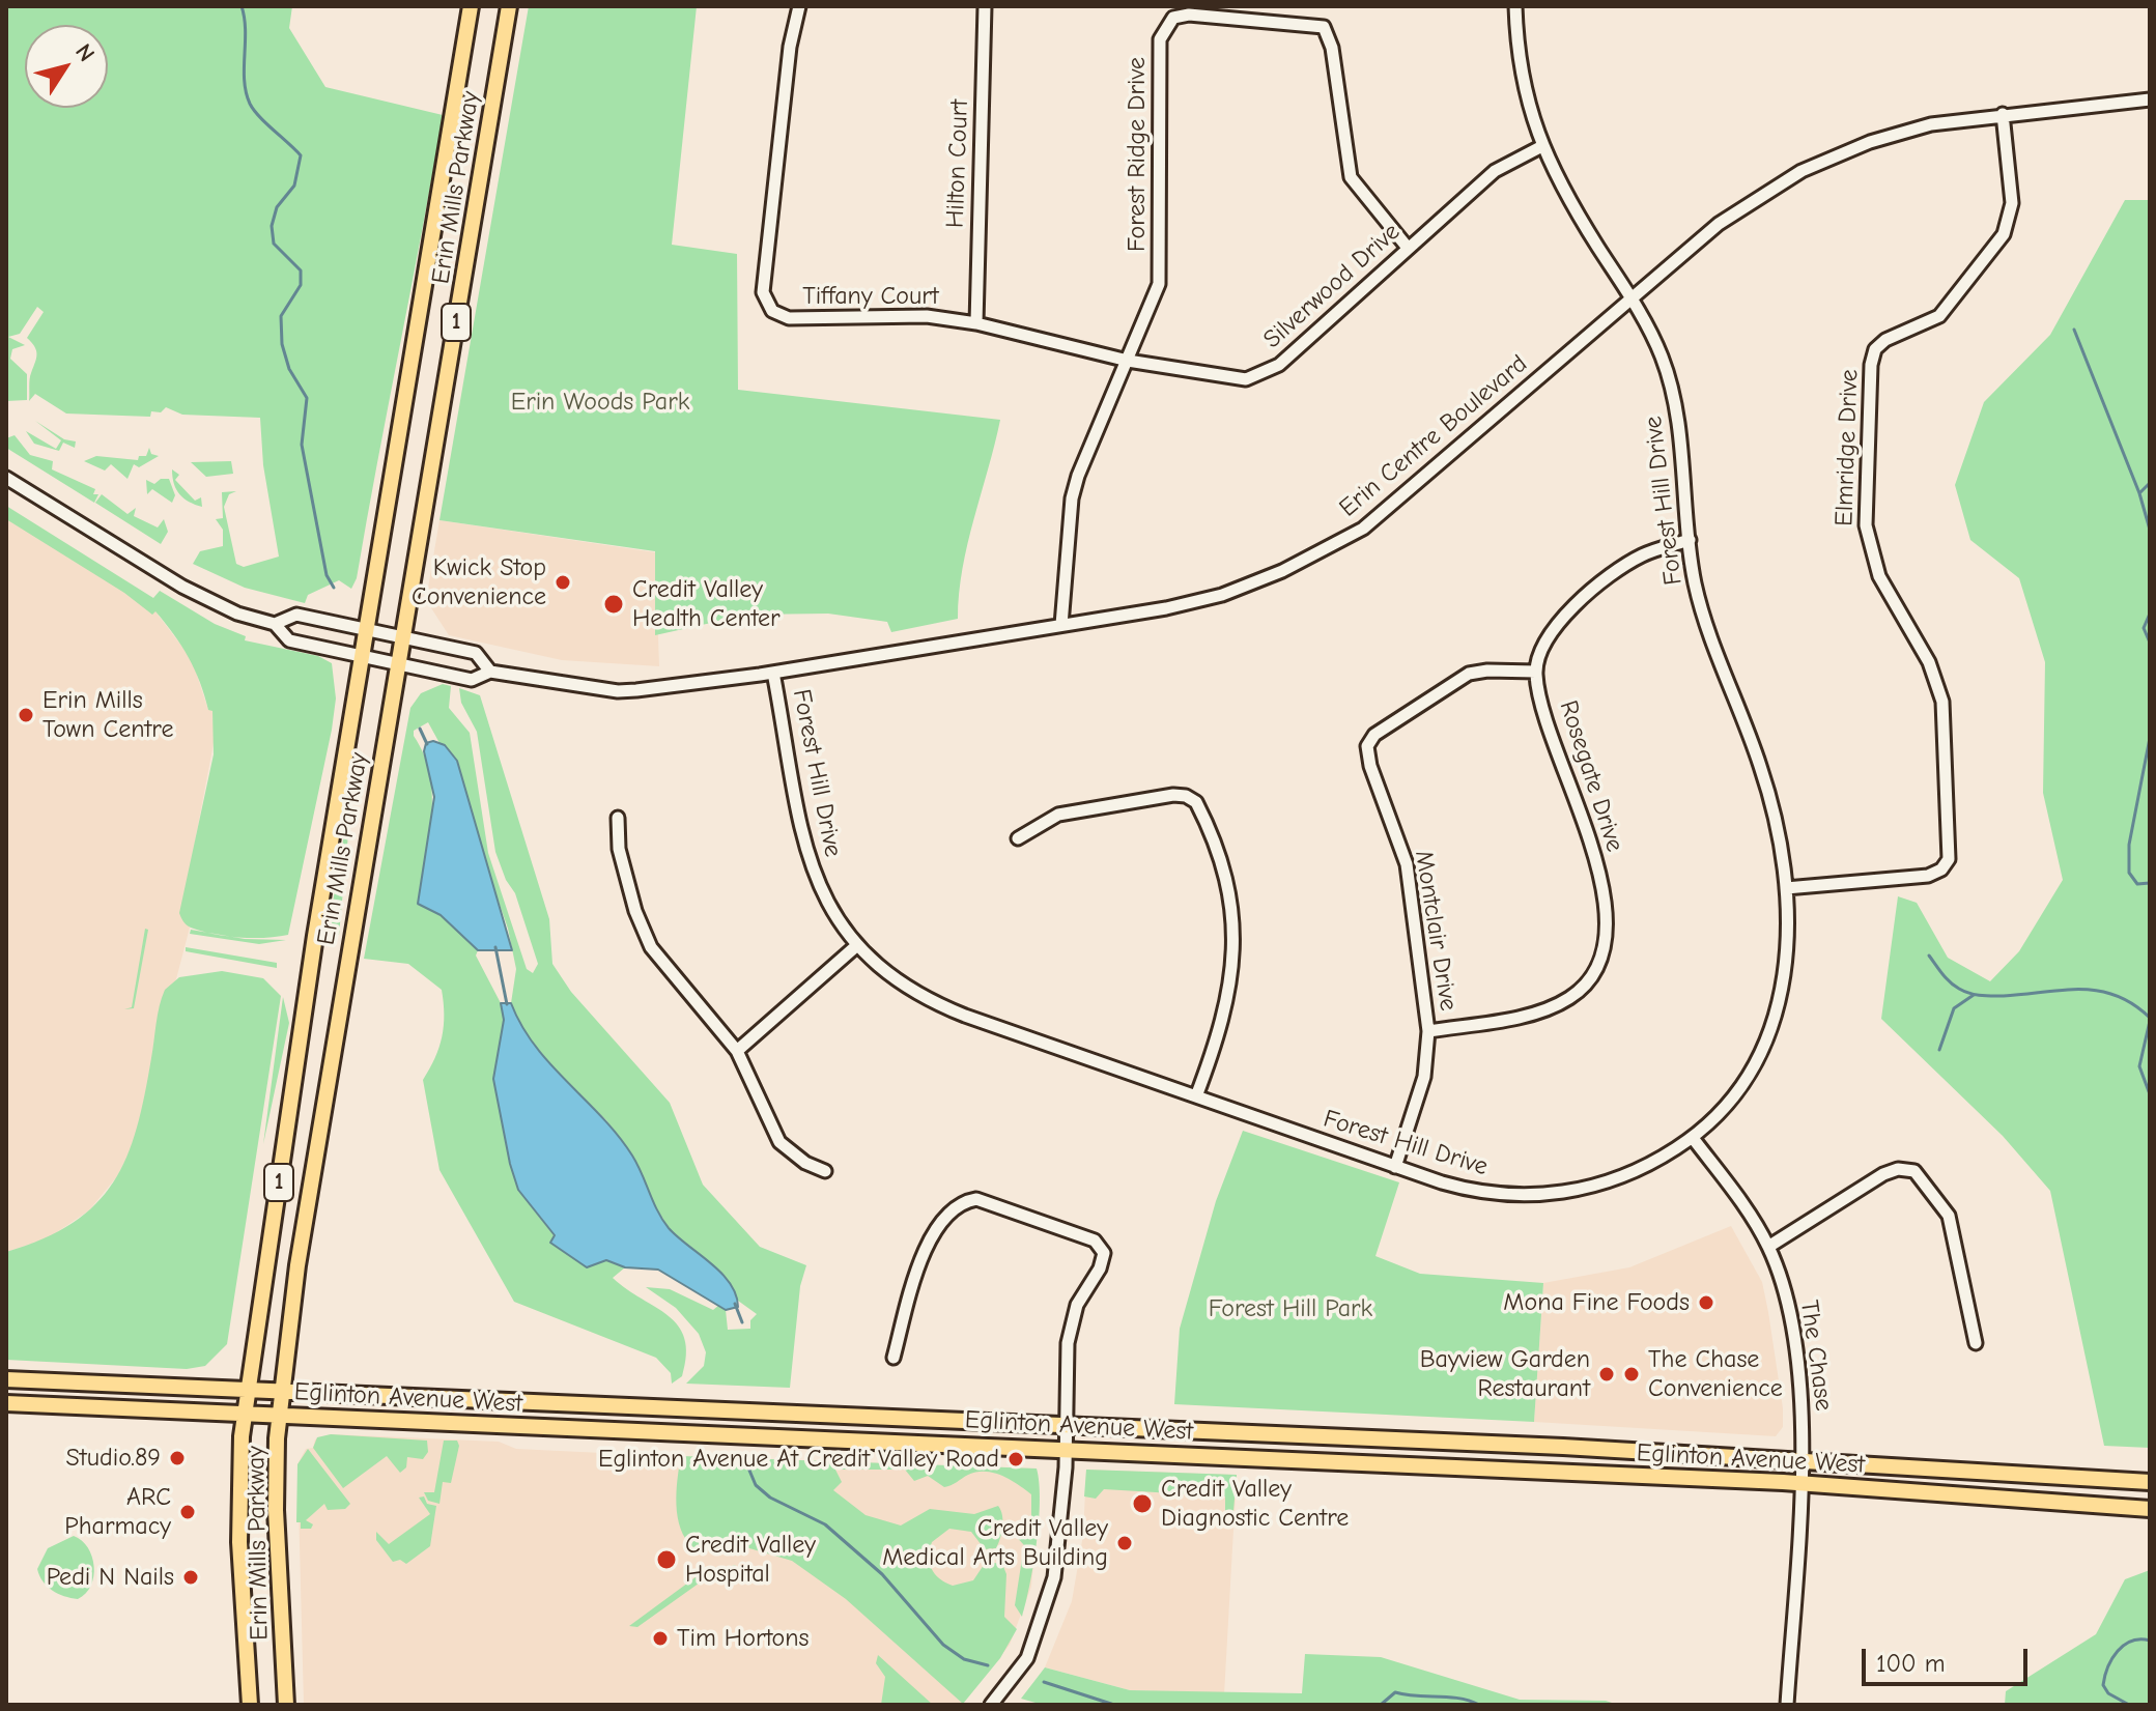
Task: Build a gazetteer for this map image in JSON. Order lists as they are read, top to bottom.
{
  "streets": {
    "main road": ["Erin Mills Parkway", "1", "Eglinton Avenue West"],
    "street": [
      "Forest Ridge Drive",
      "Hilton Court",
      "Silverwood Drive",
      "Tiffany Court",
      "Erin Centre Boulevard",
      "Elmridge Drive",
      "Forest Hill Drive",
      "Rosegate Drive",
      "Montclair Drive",
      "The Chase"
    ]
  },
  "crossings": [
    ["Forest Ridge Drive", "Silverwood Drive"],
    ["Forest Ridge Drive", "Tiffany Court"],
    ["Forest Ridge Drive", "Erin Centre Boulevard"],
    ["Hilton Court", "Tiffany Court"],
    ["Erin Mills Parkway", "Erin Centre Boulevard"],
    ["Erin Mills Parkway", "Eglinton Avenue West"],
    ["Silverwood Drive", "Tiffany Court"],
    ["Silverwood Drive", "Forest Hill Drive"],
    ["Erin Centre Boulevard", "Elmridge Drive"],
    ["Erin Centre Boulevard", "Forest Hill Drive"],
    ["Elmridge Drive", "Forest Hill Drive"],
    ["Forest Hill Drive", "Montclair Drive"],
    ["Forest Hill Drive", "The Chase"],
    ["Rosegate Drive", "Montclair Drive"],
    ["The Chase", "Eglinton Avenue West"]
  ],
  "parks": ["Erin Woods Park", "Forest Hill Park"],
  "places": [
    "Kwick Stop Convenience",
    "Credit Valley Health Center",
    "Erin Mills Town Centre",
    "Mona Fine Foods",
    "Bayview Garden Restaurant",
    "The Chase Convenience",
    "Studio.89",
    "Eglinton Avenue At Credit Valley Road",
    "Credit Valley Diagnostic Centre",
    "ARC Pharmacy",
    "Credit Valley Medical Arts Building",
    "Credit Valley Hospital",
    "Pedi N Nails",
    "Tim Hortons"
  ],
  "scale_bar": "100 m",
  "north": "top right"
}
